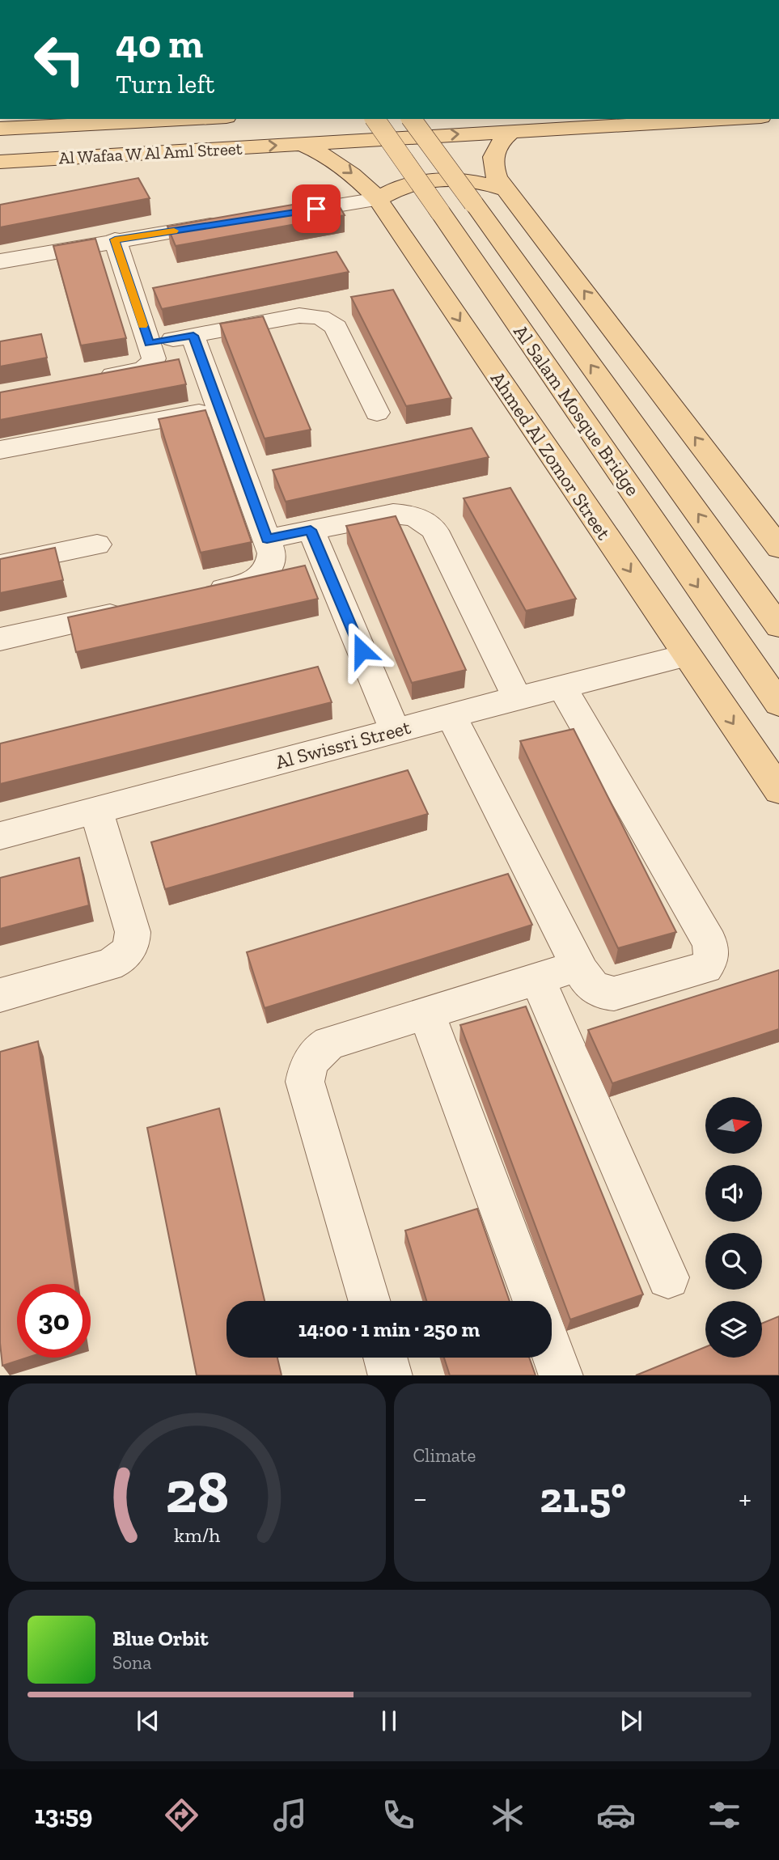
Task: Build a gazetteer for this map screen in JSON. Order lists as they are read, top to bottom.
{
  "streets": {
    "main road": ["Al Wafaa W Al Aml Street", "Al Salam Mosque Bridge", "Ahmed Al Zomor Street"],
    "street": ["Al Swissri Street"]
  },
  "crossings": [
    ["Al Wafaa W Al Aml Street", "Ahmed Al Zomor Street"],
    ["Ahmed Al Zomor Street", "Al Swissri Street"]
  ],
  "north": "right",
  "page": {
    "turn": ["40 m", "Turn left"],
    "limit": "30",
    "trip": "14:00 · 1 min · 250 m",
    "tile": "Climate",
    "heat": ["−", "21.5°", "+"],
    "song": ["Blue Orbit", "Sona"],
    "tabs": "13:59",
    "gauge": ["28", "km/h"]
  }
}
